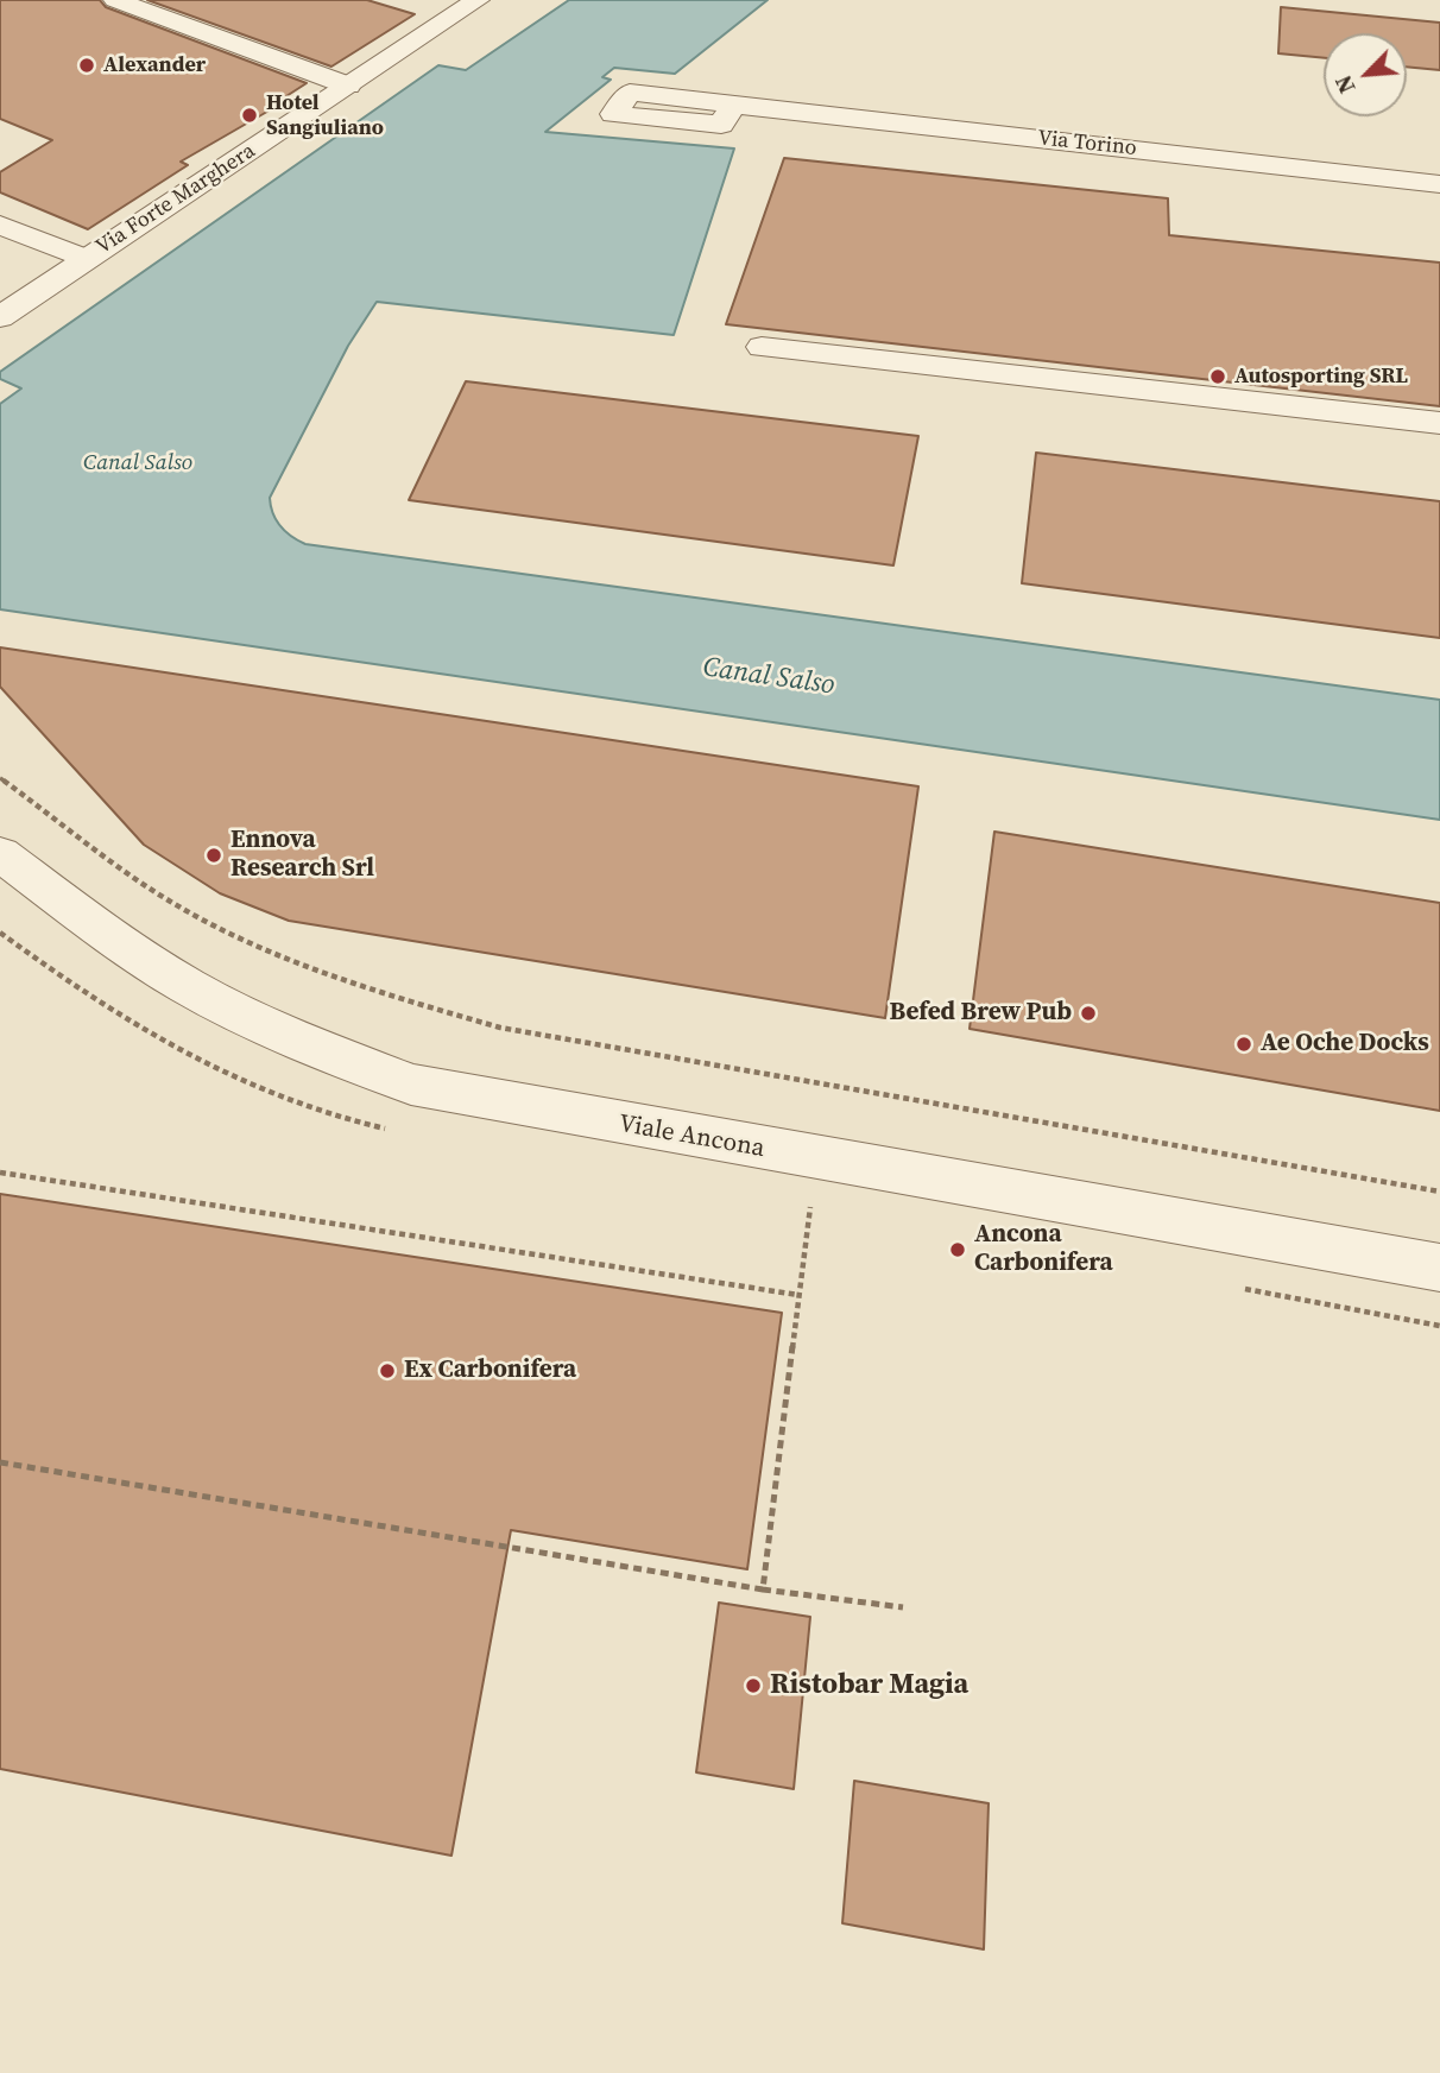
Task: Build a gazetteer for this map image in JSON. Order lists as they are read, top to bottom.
{
  "streets": {
    "street": ["Via Torino", "Via Forte Marghera", "Viale Ancona"]
  },
  "water": ["Canal Salso"],
  "places": [
    "Alexander",
    "Hotel Sangiuliano",
    "Autosporting SRL",
    "Ennova Research Srl",
    "Befed Brew Pub",
    "Ae Oche Docks",
    "Ancona Carbonifera",
    "Ex Carbonifera",
    "Ristobar Magia"
  ],
  "north": "bottom left"
}
